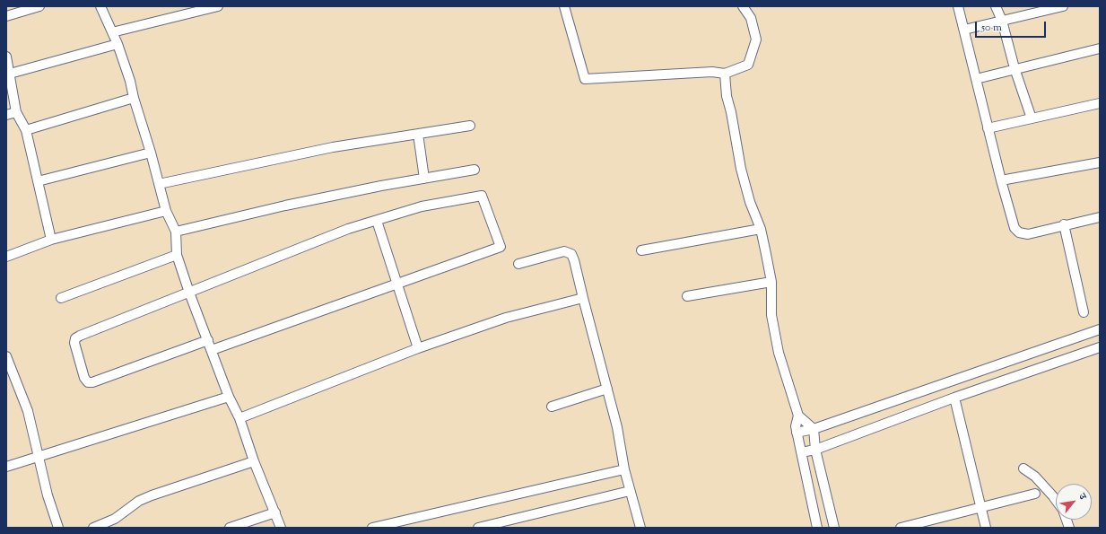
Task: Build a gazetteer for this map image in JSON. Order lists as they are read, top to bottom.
{
  "scale_bar": "50 m",
  "north": "top right"
}
